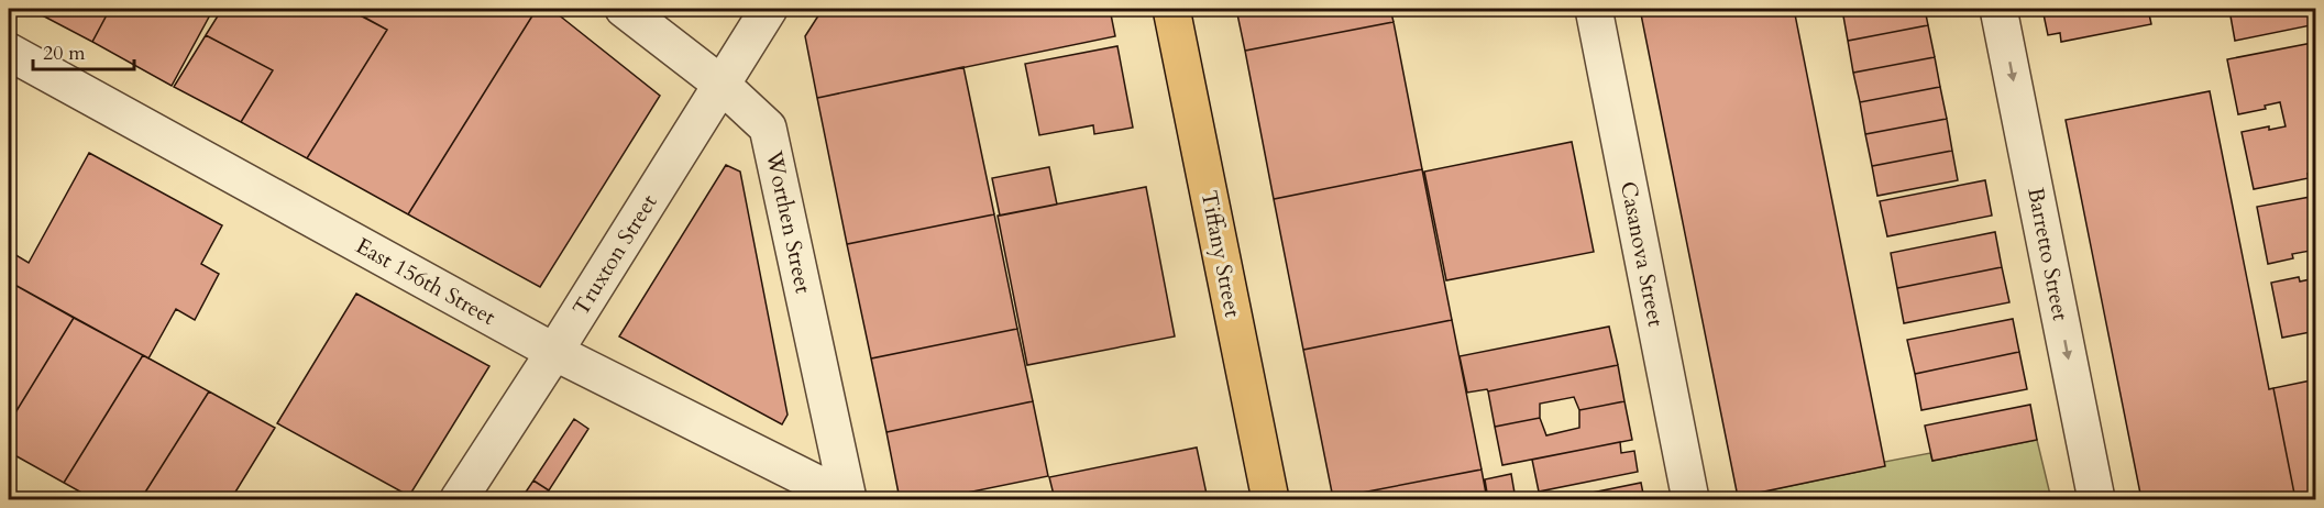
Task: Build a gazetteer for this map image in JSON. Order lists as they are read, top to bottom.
{
  "streets": {
    "main road": ["Tiffany Street"],
    "street": [
      "Worthen Street",
      "Casanova Street",
      "Barretto Street",
      "Truxton Street",
      "East 156th Street"
    ]
  },
  "crossings": [
    ["Worthen Street", "Truxton Street"],
    ["Worthen Street", "East 156th Street"],
    ["Truxton Street", "East 156th Street"]
  ],
  "one_way": ["Barretto Street"],
  "scale_bar": "20 m"
}
